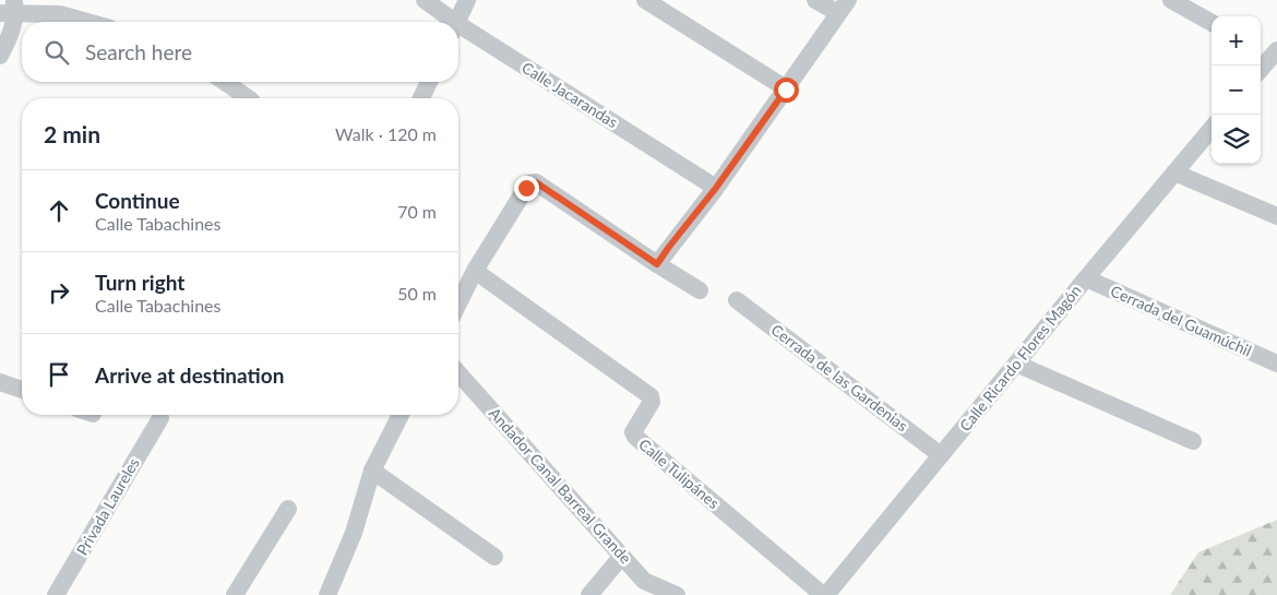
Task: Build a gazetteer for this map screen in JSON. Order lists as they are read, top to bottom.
{
  "streets": {
    "street": [
      "Calle Jacarandas",
      "Cerrada del Guamúchil",
      "Calle Ricardo Flores Magón",
      "Cerrada de las Gardenias",
      "Calle Tulipánes",
      "Andador Canal Barreal Grande",
      "Privada Laureles"
    ]
  },
  "crossings": [
    ["Cerrada del Guamúchil", "Calle Ricardo Flores Magón"],
    ["Calle Ricardo Flores Magón", "Cerrada de las Gardenias"],
    ["Calle Ricardo Flores Magón", "Calle Tulipánes"]
  ],
  "page": {
    "map_buttons": ["+", "−"],
    "search": "Search here",
    "heading": ["2 min", "Walk · 120 m"],
    "list": [
      ["Continue", "Calle Tabachines", "70 m"],
      ["Turn right", "Calle Tabachines", "50 m"],
      "Arrive at destination"
    ]
  }
}
